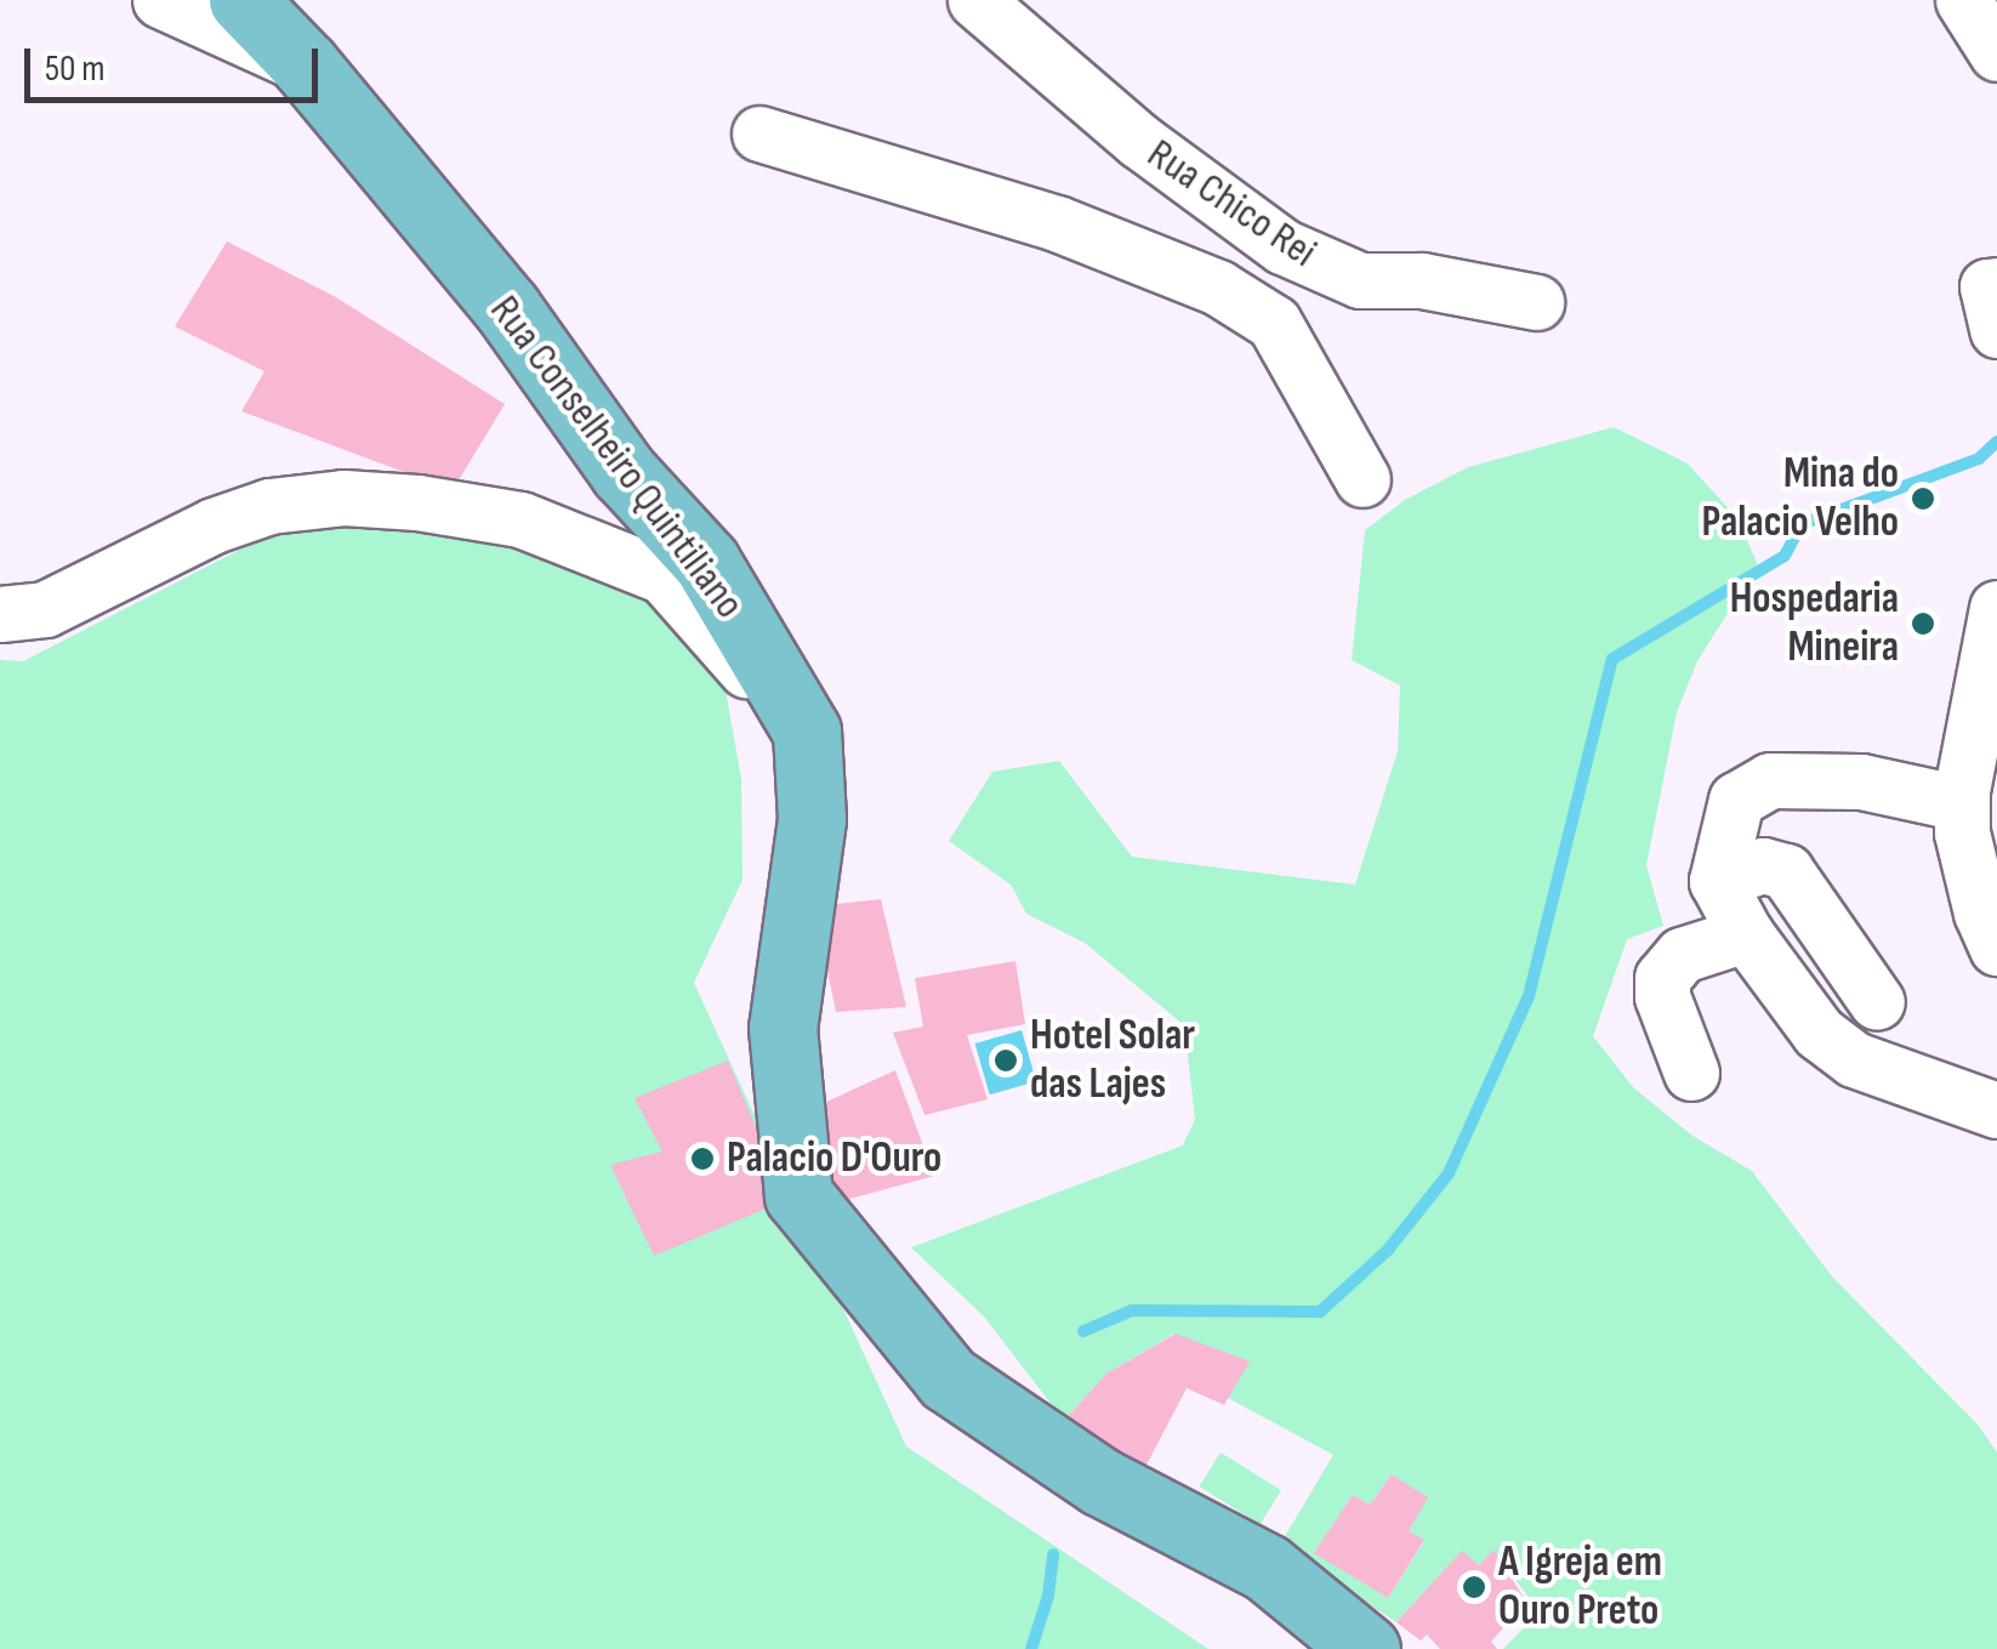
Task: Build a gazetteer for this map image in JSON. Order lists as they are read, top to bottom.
{
  "streets": {
    "main road": ["Rua Conselheiro Quintiliano"],
    "street": ["Rua Chico Rei"]
  },
  "places": [
    "Mina do Palacio Velho",
    "Hospedaria Mineira",
    "Hotel Solar das Lajes",
    "Palacio D'Ouro",
    "A Igreja em Ouro Preto"
  ],
  "scale_bar": "50 m"
}
